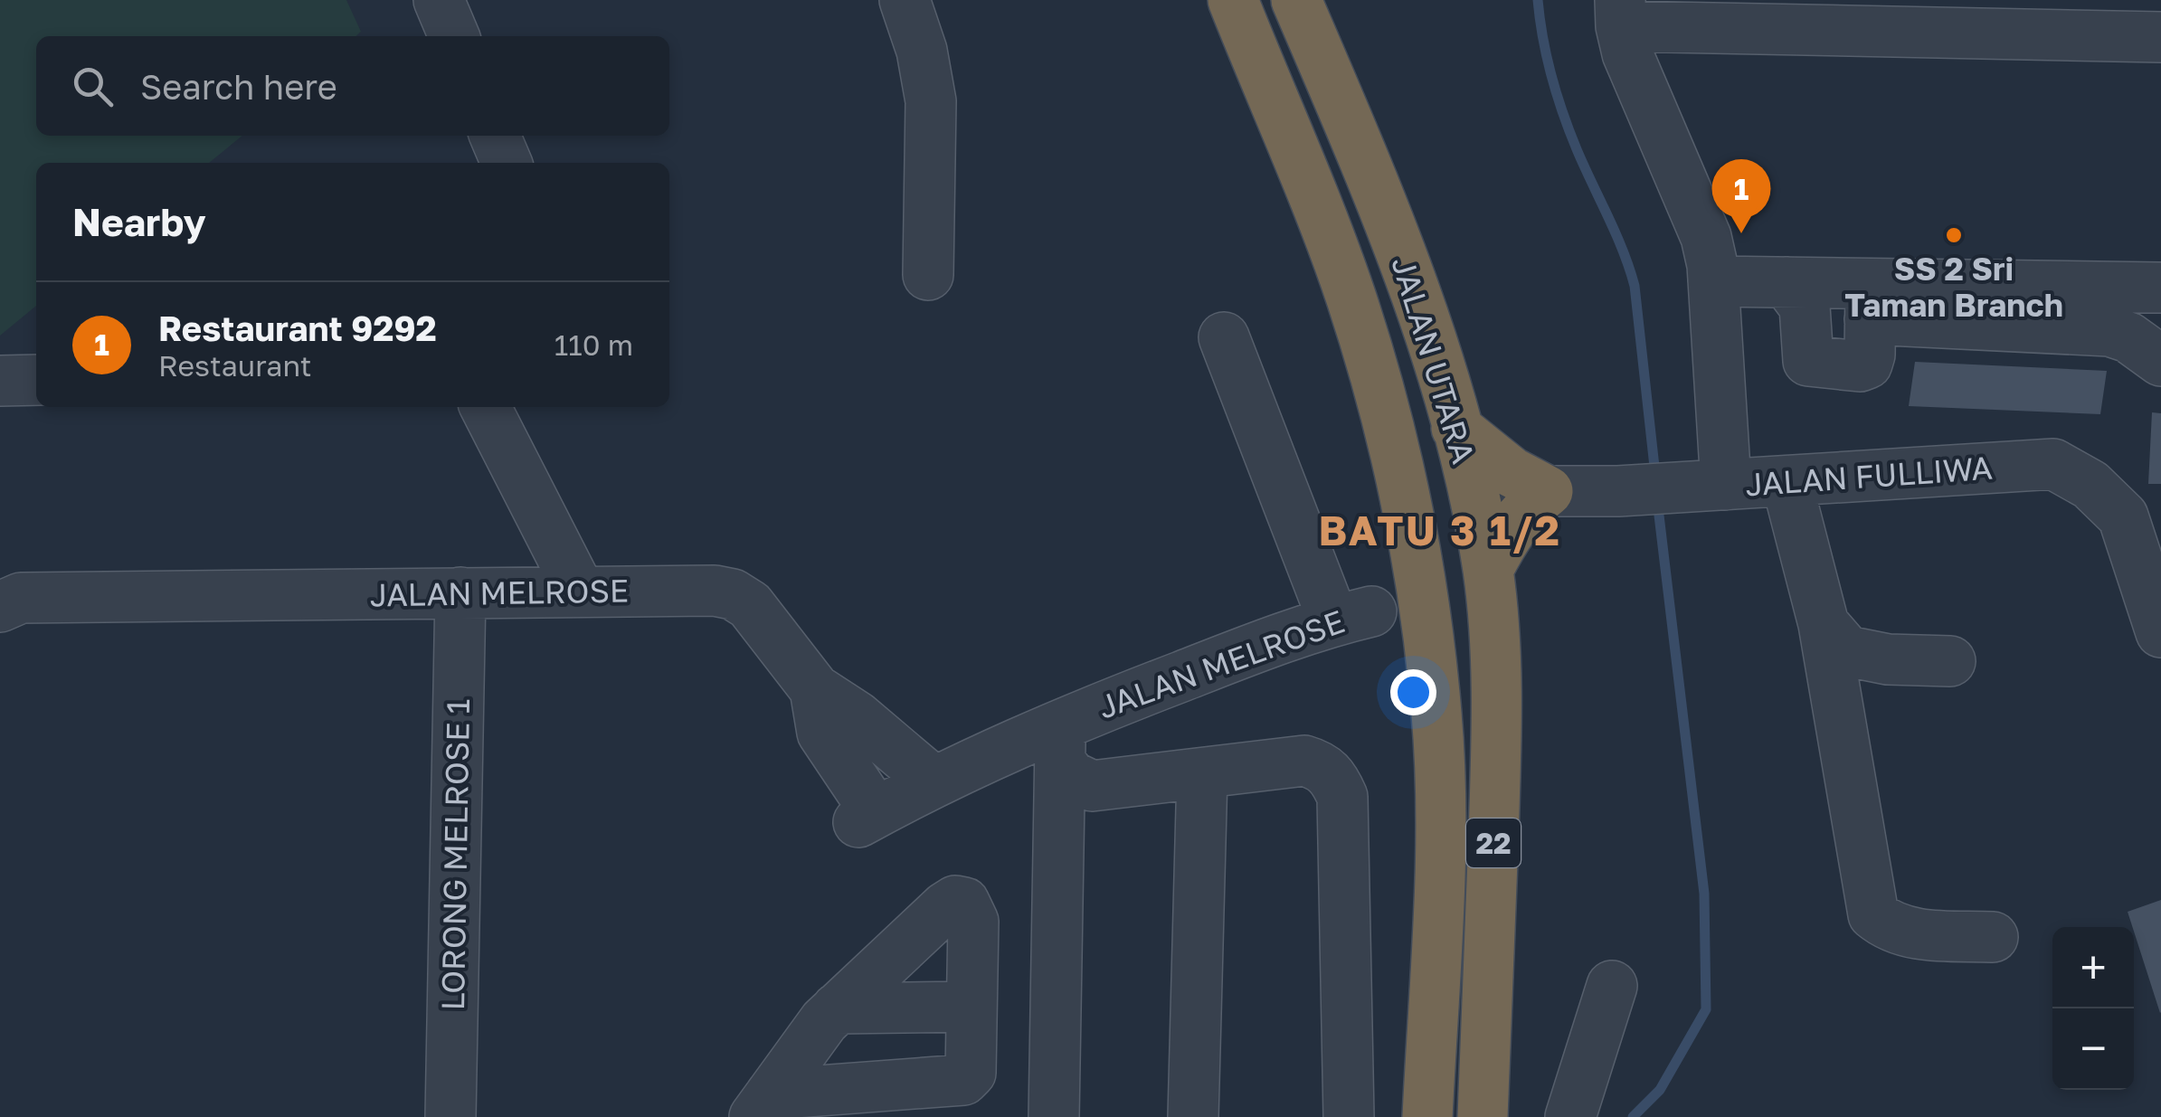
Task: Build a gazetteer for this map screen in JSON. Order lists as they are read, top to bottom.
{
  "streets": {
    "highway": ["JALAN UTARA", "22"],
    "street": ["JALAN FULLIWA", "JALAN MELROSE", "LORONG MELROSE 1"]
  },
  "crossings": [
    ["JALAN UTARA", "JALAN FULLIWA"],
    ["JALAN MELROSE", "LORONG MELROSE 1"]
  ],
  "districts": ["BATU 3 1/2"],
  "places": ["SS 2 Sri Taman Branch"],
  "page": {
    "search": "Search here",
    "pins": "1",
    "heading": "Nearby",
    "list": [
      {
        "mark": "1",
        "name": "Restaurant 9292",
        "note": "Restaurant",
        "value": "110 m"
      }
    ],
    "map_buttons": ["+", "−"]
  }
}
